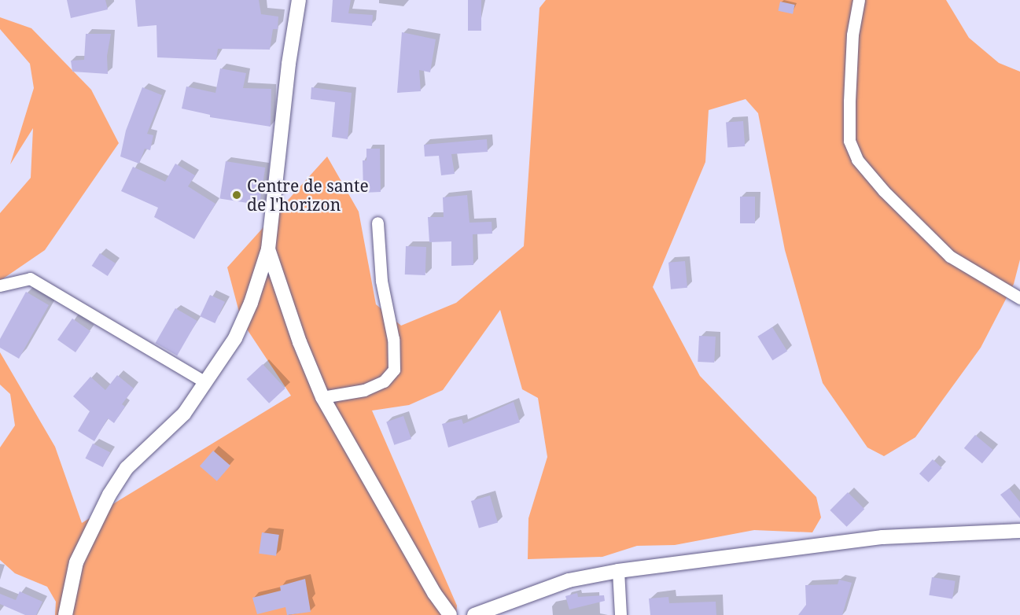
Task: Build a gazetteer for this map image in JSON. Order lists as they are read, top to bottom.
{
  "places": ["Centre de sante de l'horizon"]
}
